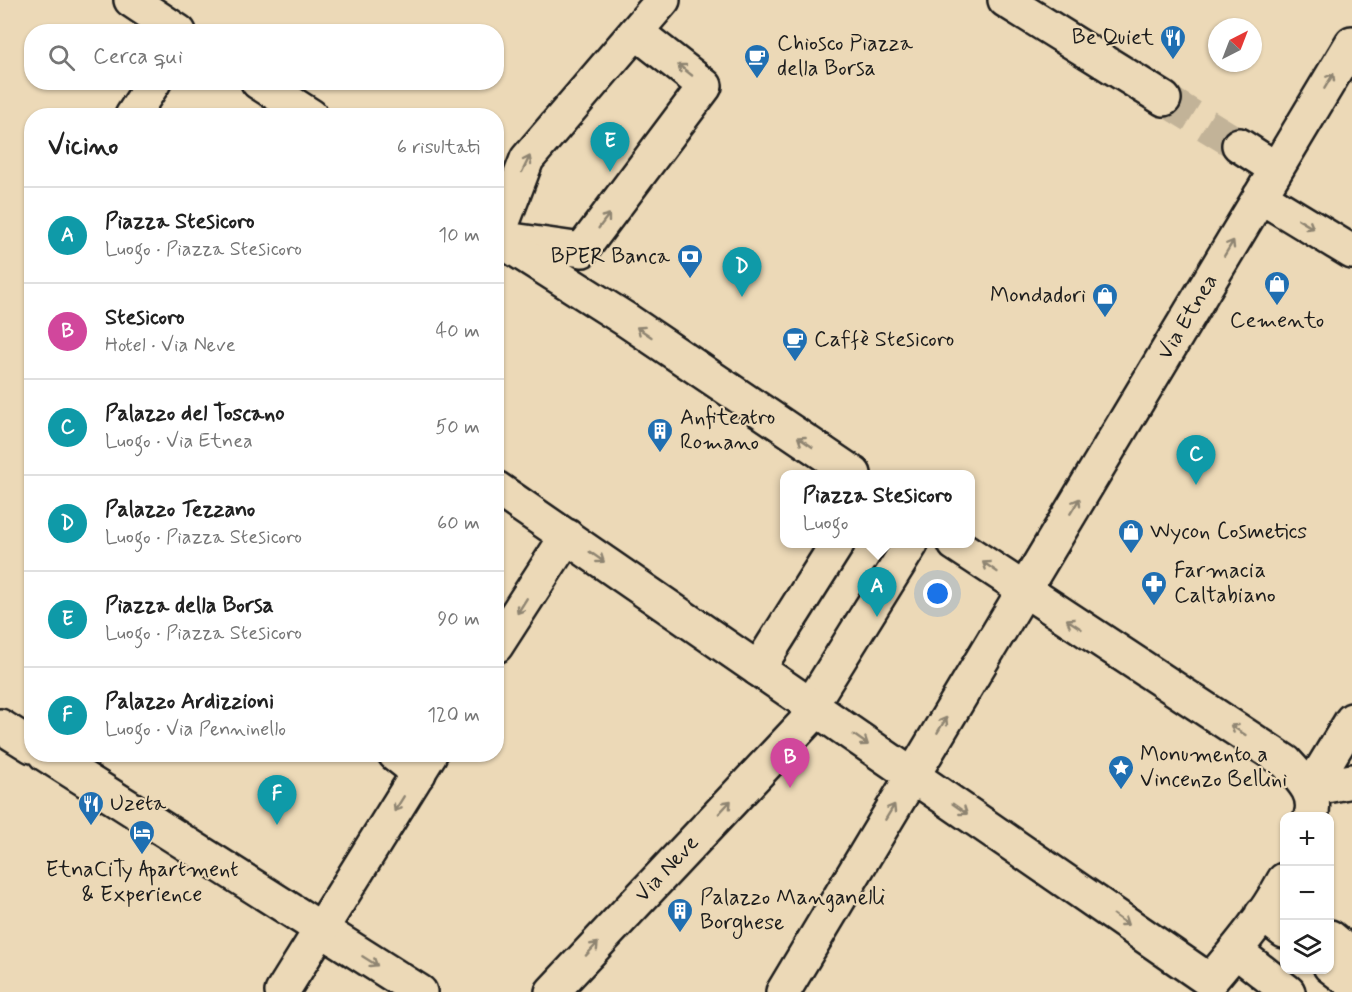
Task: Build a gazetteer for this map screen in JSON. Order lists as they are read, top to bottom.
{
  "streets": {
    "street": ["Via Etnea", "Via Neve"]
  },
  "one_way": ["Via Etnea"],
  "places": {
    "restaurant": ["Be Quiet", "Uzeta"],
    "cafe": ["Chiosco Piazza della Borsa", "Caffè Stesicoro"],
    "bank": ["BPER Banca"],
    "shop": ["Cemento", "Mondadori", "Wycon Cosmetics"],
    "building": ["Anfiteatro Romano", "Palazzo Manganelli Borghese"],
    "pharmacy": ["Farmacia Caltabiano"],
    "place": ["Monumento a Vincenzo Bellini"],
    "hotel": ["EtnaCiTy Apartment & Experience"]
  },
  "north": "top right",
  "page": {
    "search": "Cerca qui",
    "heading": ["Vicino", "6 risultati"],
    "pins": [
      "E",
      "D",
      "C",
      "A",
      "B",
      "F"
    ],
    "list": [
      {
        "mark": "A",
        "name": "Piazza Stesicoro",
        "note": "Luogo · Piazza Stesicoro",
        "value": "10 m"
      },
      {
        "mark": "B",
        "name": "Stesicoro",
        "note": "Hotel · Via Neve",
        "value": "40 m"
      },
      {
        "mark": "C",
        "name": "Palazzo del Toscano",
        "note": "Luogo · Via Etnea",
        "value": "50 m"
      },
      {
        "mark": "D",
        "name": "Palazzo Tezzano",
        "note": "Luogo · Piazza Stesicoro",
        "value": "60 m"
      },
      {
        "mark": "E",
        "name": "Piazza della Borsa",
        "note": "Luogo · Piazza Stesicoro",
        "value": "90 m"
      },
      {
        "mark": "F",
        "name": "Palazzo Ardizzioni",
        "note": "Luogo · Via Penninello",
        "value": "120 m"
      }
    ],
    "popup": ["Piazza Stesicoro", "Luogo"],
    "map_buttons": ["+", "−"]
  }
}
